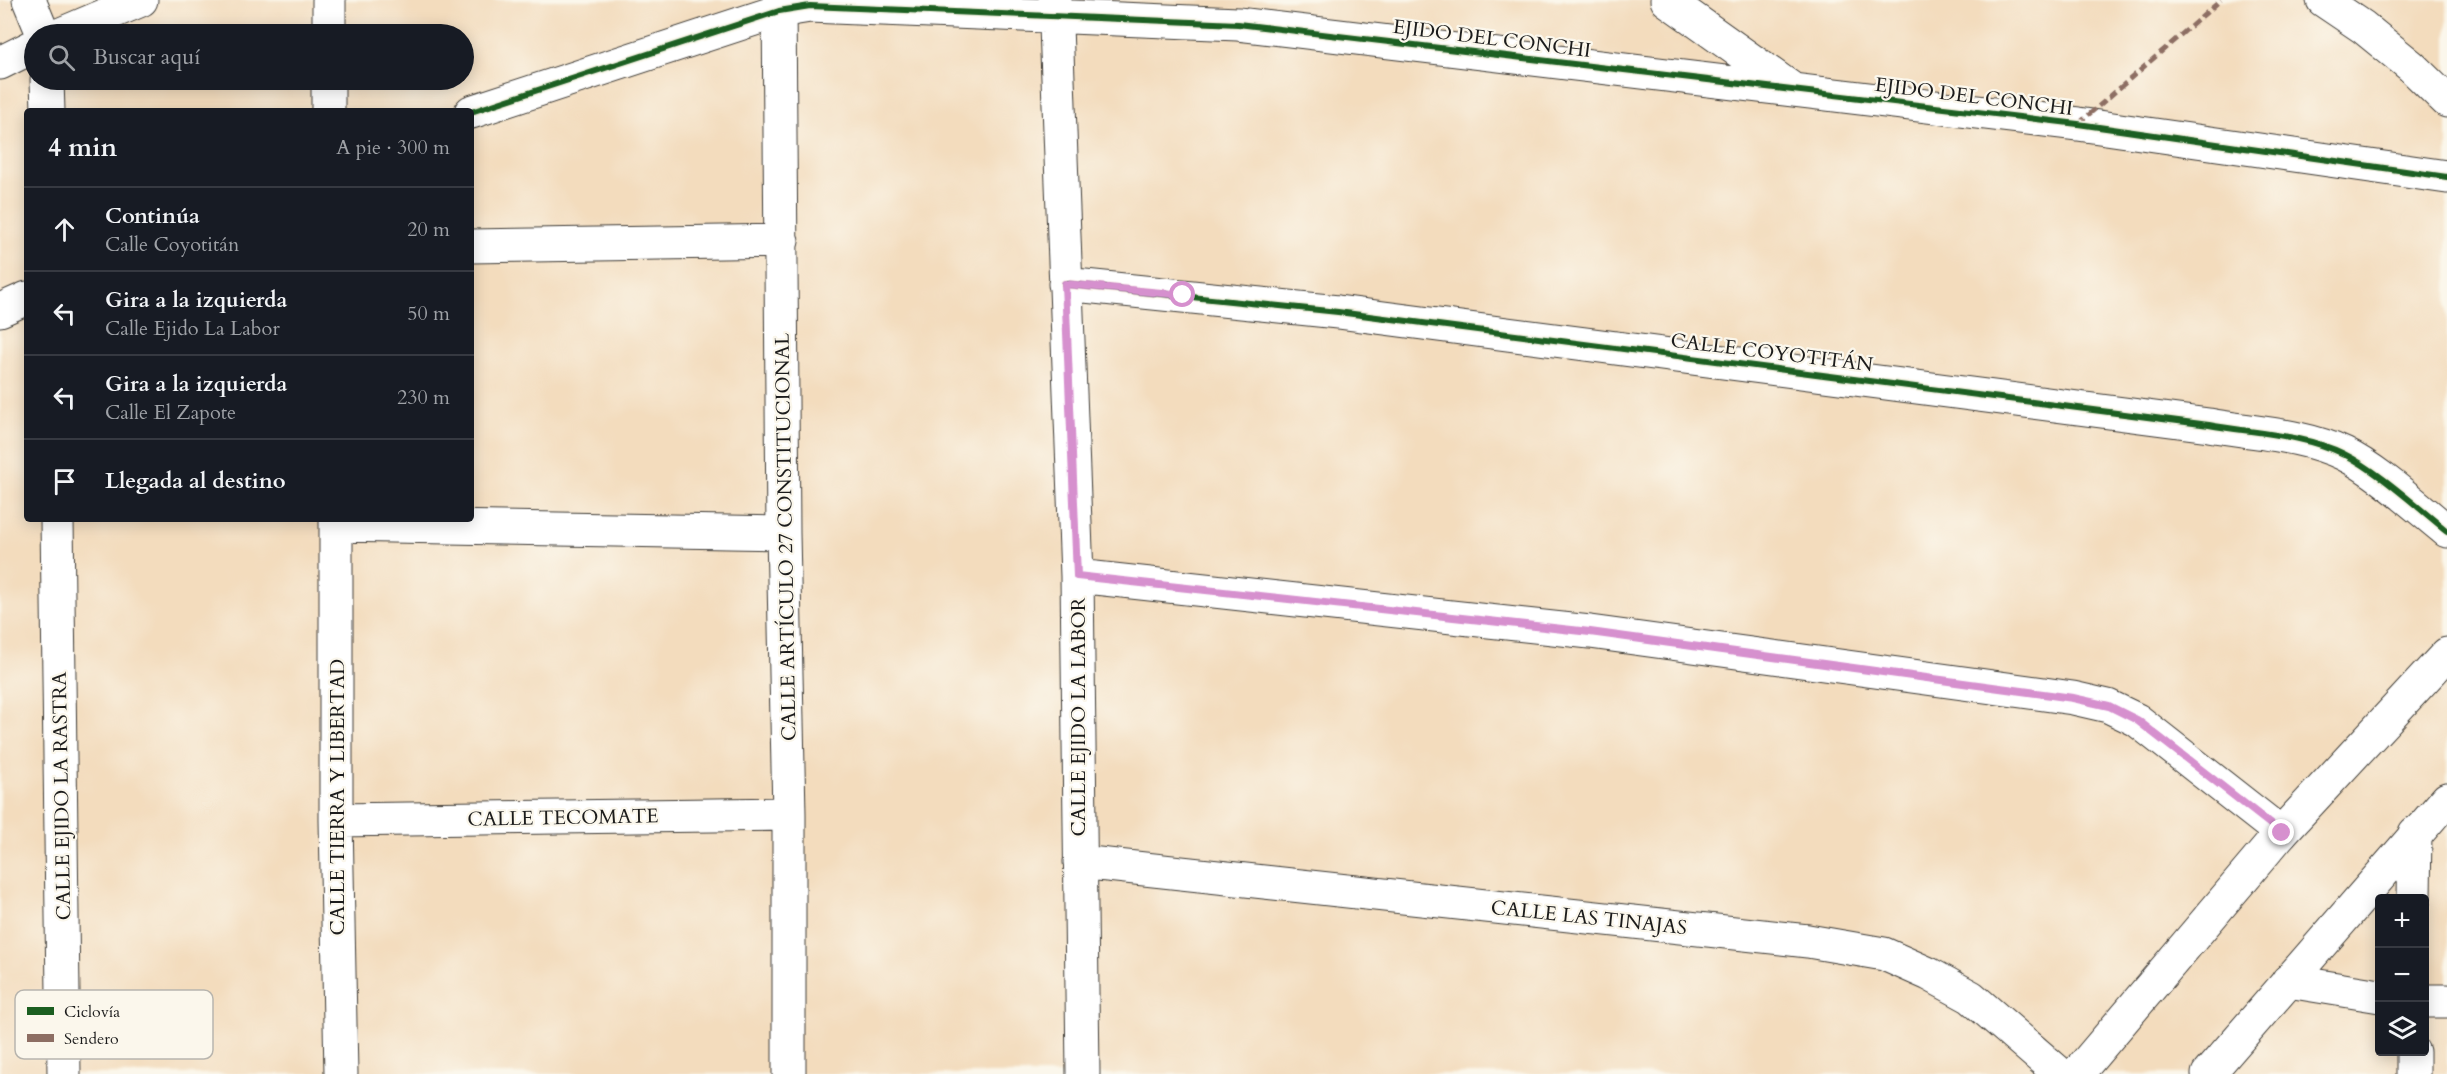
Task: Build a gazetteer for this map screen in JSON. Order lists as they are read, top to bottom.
{
  "streets": {
    "street": [
      "EJIDO DEL CONCHI",
      "CALLE COYOTITÁN",
      "CALLE ARTÍCULO 27 CONSTITUCIONAL",
      "CALLE EJIDO LA LABOR",
      "CALLE EJIDO LA RASTRA",
      "CALLE TIERRA Y LIBERTAD",
      "CALLE TECOMATE",
      "CALLE LAS TINAJAS"
    ]
  },
  "crossings": [
    ["EJIDO DEL CONCHI", "CALLE ARTÍCULO 27 CONSTITUCIONAL"],
    ["EJIDO DEL CONCHI", "CALLE EJIDO LA LABOR"],
    ["CALLE COYOTITÁN", "CALLE EJIDO LA LABOR"],
    ["CALLE ARTÍCULO 27 CONSTITUCIONAL", "CALLE TECOMATE"],
    ["CALLE EJIDO LA LABOR", "CALLE LAS TINAJAS"],
    ["CALLE TIERRA Y LIBERTAD", "CALLE TECOMATE"]
  ],
  "legend": ["Ciclovía", "Sendero"],
  "page": {
    "search": "Buscar aquí",
    "heading": ["4 min", "A pie · 300 m"],
    "list": [
      ["Continúa", "Calle Coyotitán", "20 m"],
      ["Gira a la izquierda", "Calle Ejido La Labor", "50 m"],
      ["Gira a la izquierda", "Calle El Zapote", "230 m"],
      "Llegada al destino"
    ],
    "map_buttons": ["+", "−"]
  }
}
